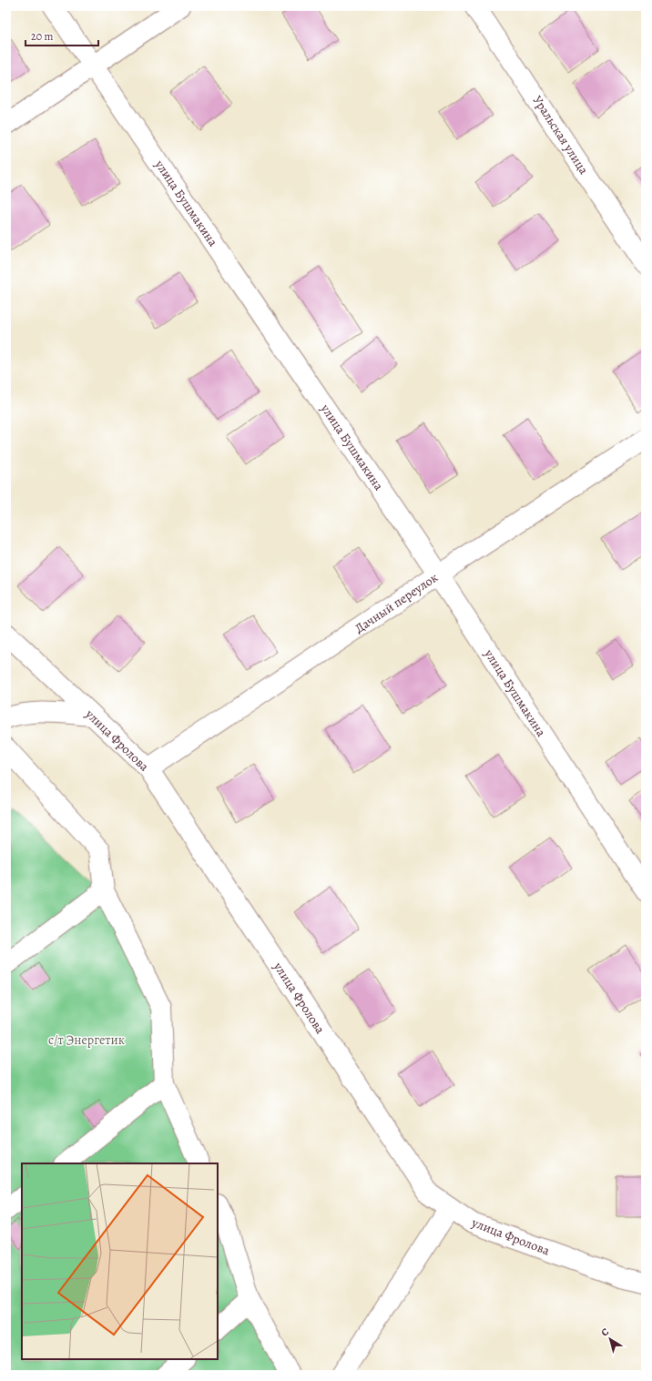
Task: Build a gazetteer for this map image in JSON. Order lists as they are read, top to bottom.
{
  "streets": {
    "street": [
      "Уральская улица",
      "улица Бушмакина",
      "Дачный переулок",
      "улица Фролова"
    ]
  },
  "crossings": [
    ["улица Бушмакина", "Дачный переулок"],
    ["Дачный переулок", "улица Фролова"]
  ],
  "parks": ["с/т Энергетик"],
  "scale_bar": "20 m",
  "north": "top left"
}
